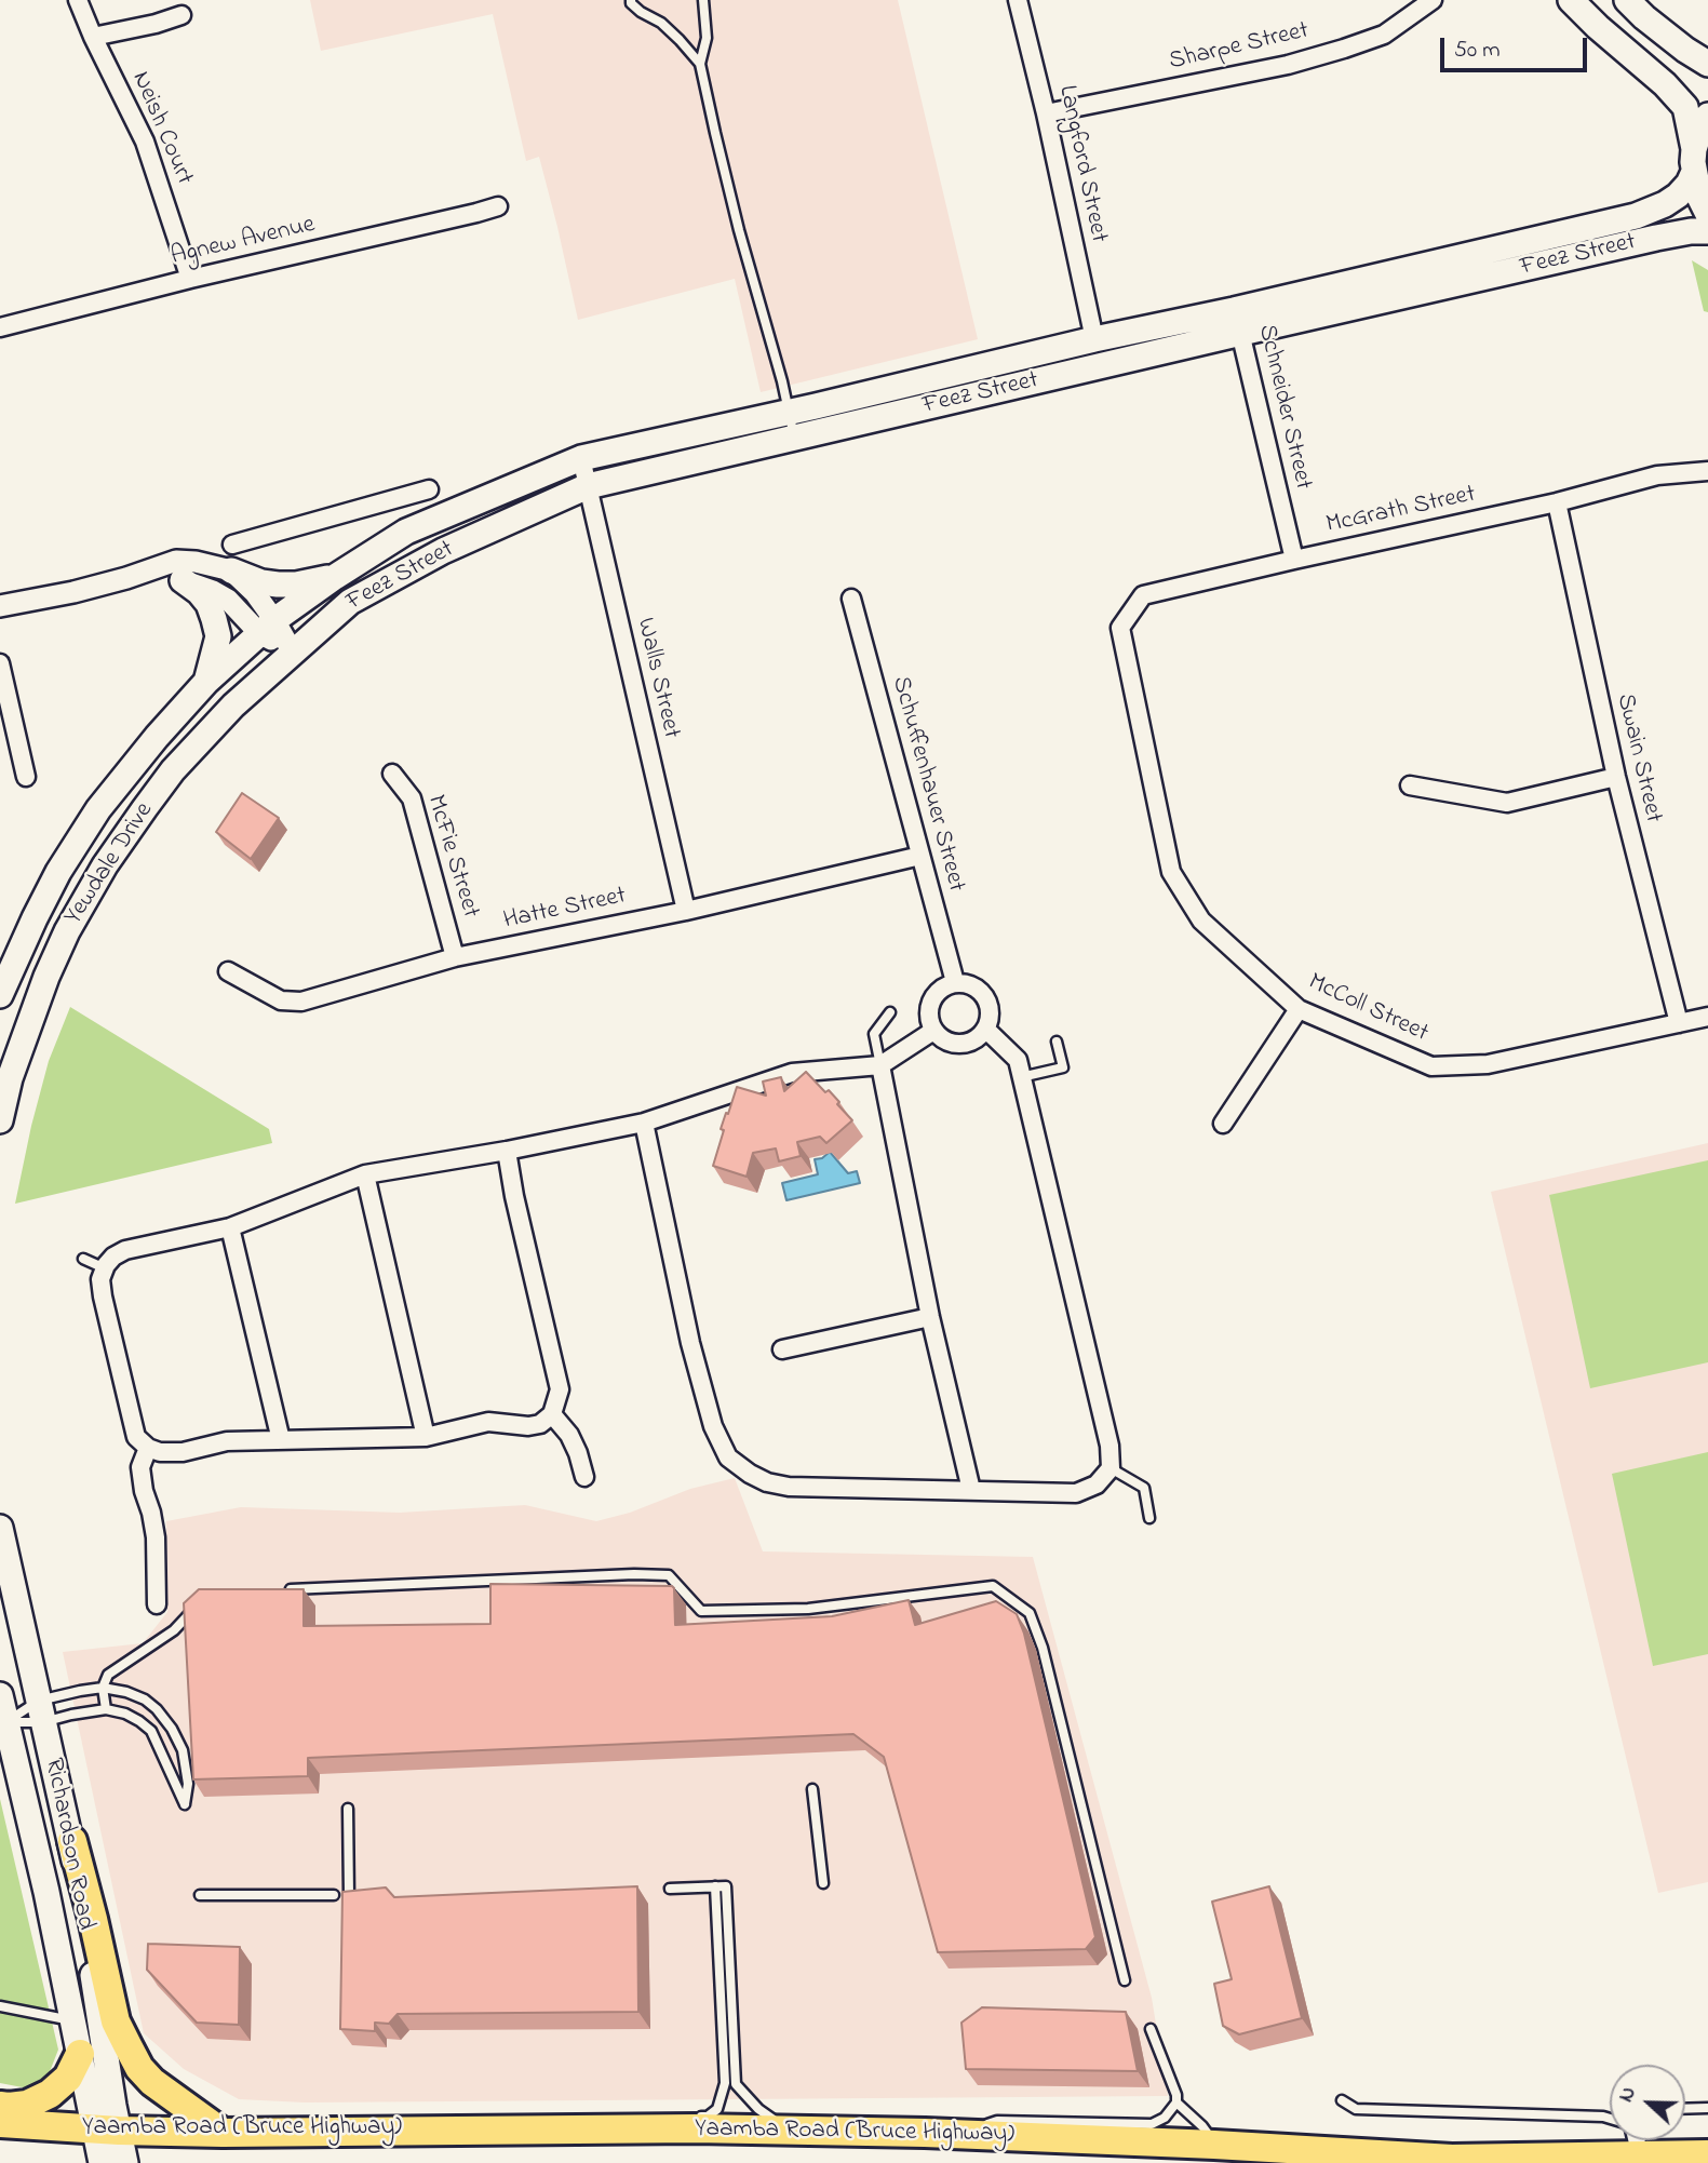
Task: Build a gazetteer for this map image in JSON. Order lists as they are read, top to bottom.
{
  "streets": {
    "highway": ["Yaamba Road (Bruce Highway)"],
    "main road": ["Feez Street", "Yewdale Drive", "Richardson Road"],
    "street": [
      "Sharpe Street",
      "Neish Court",
      "Langford Street",
      "Agnew Avenue",
      "Schneider Street",
      "McGrath Street",
      "Walls Street",
      "Swain Street",
      "Schuffenhauer Street",
      "McFie Street",
      "Hatte Street",
      "McColl Street"
    ]
  },
  "crossings": [
    ["Sharpe Street", "Langford Street"],
    ["Neish Court", "Agnew Avenue"],
    ["Langford Street", "Feez Street"],
    ["Feez Street", "Schneider Street"],
    ["Feez Street", "Walls Street"],
    ["Feez Street", "Yewdale Drive"],
    ["Schneider Street", "McGrath Street"],
    ["McGrath Street", "Swain Street"],
    ["McGrath Street", "McColl Street"],
    ["Walls Street", "Hatte Street"],
    ["Swain Street", "McColl Street"],
    ["Schuffenhauer Street", "Hatte Street"],
    ["McFie Street", "Hatte Street"],
    ["Richardson Road", "Yaamba Road (Bruce Highway)"]
  ],
  "scale_bar": "50 m",
  "north": "left"
}
